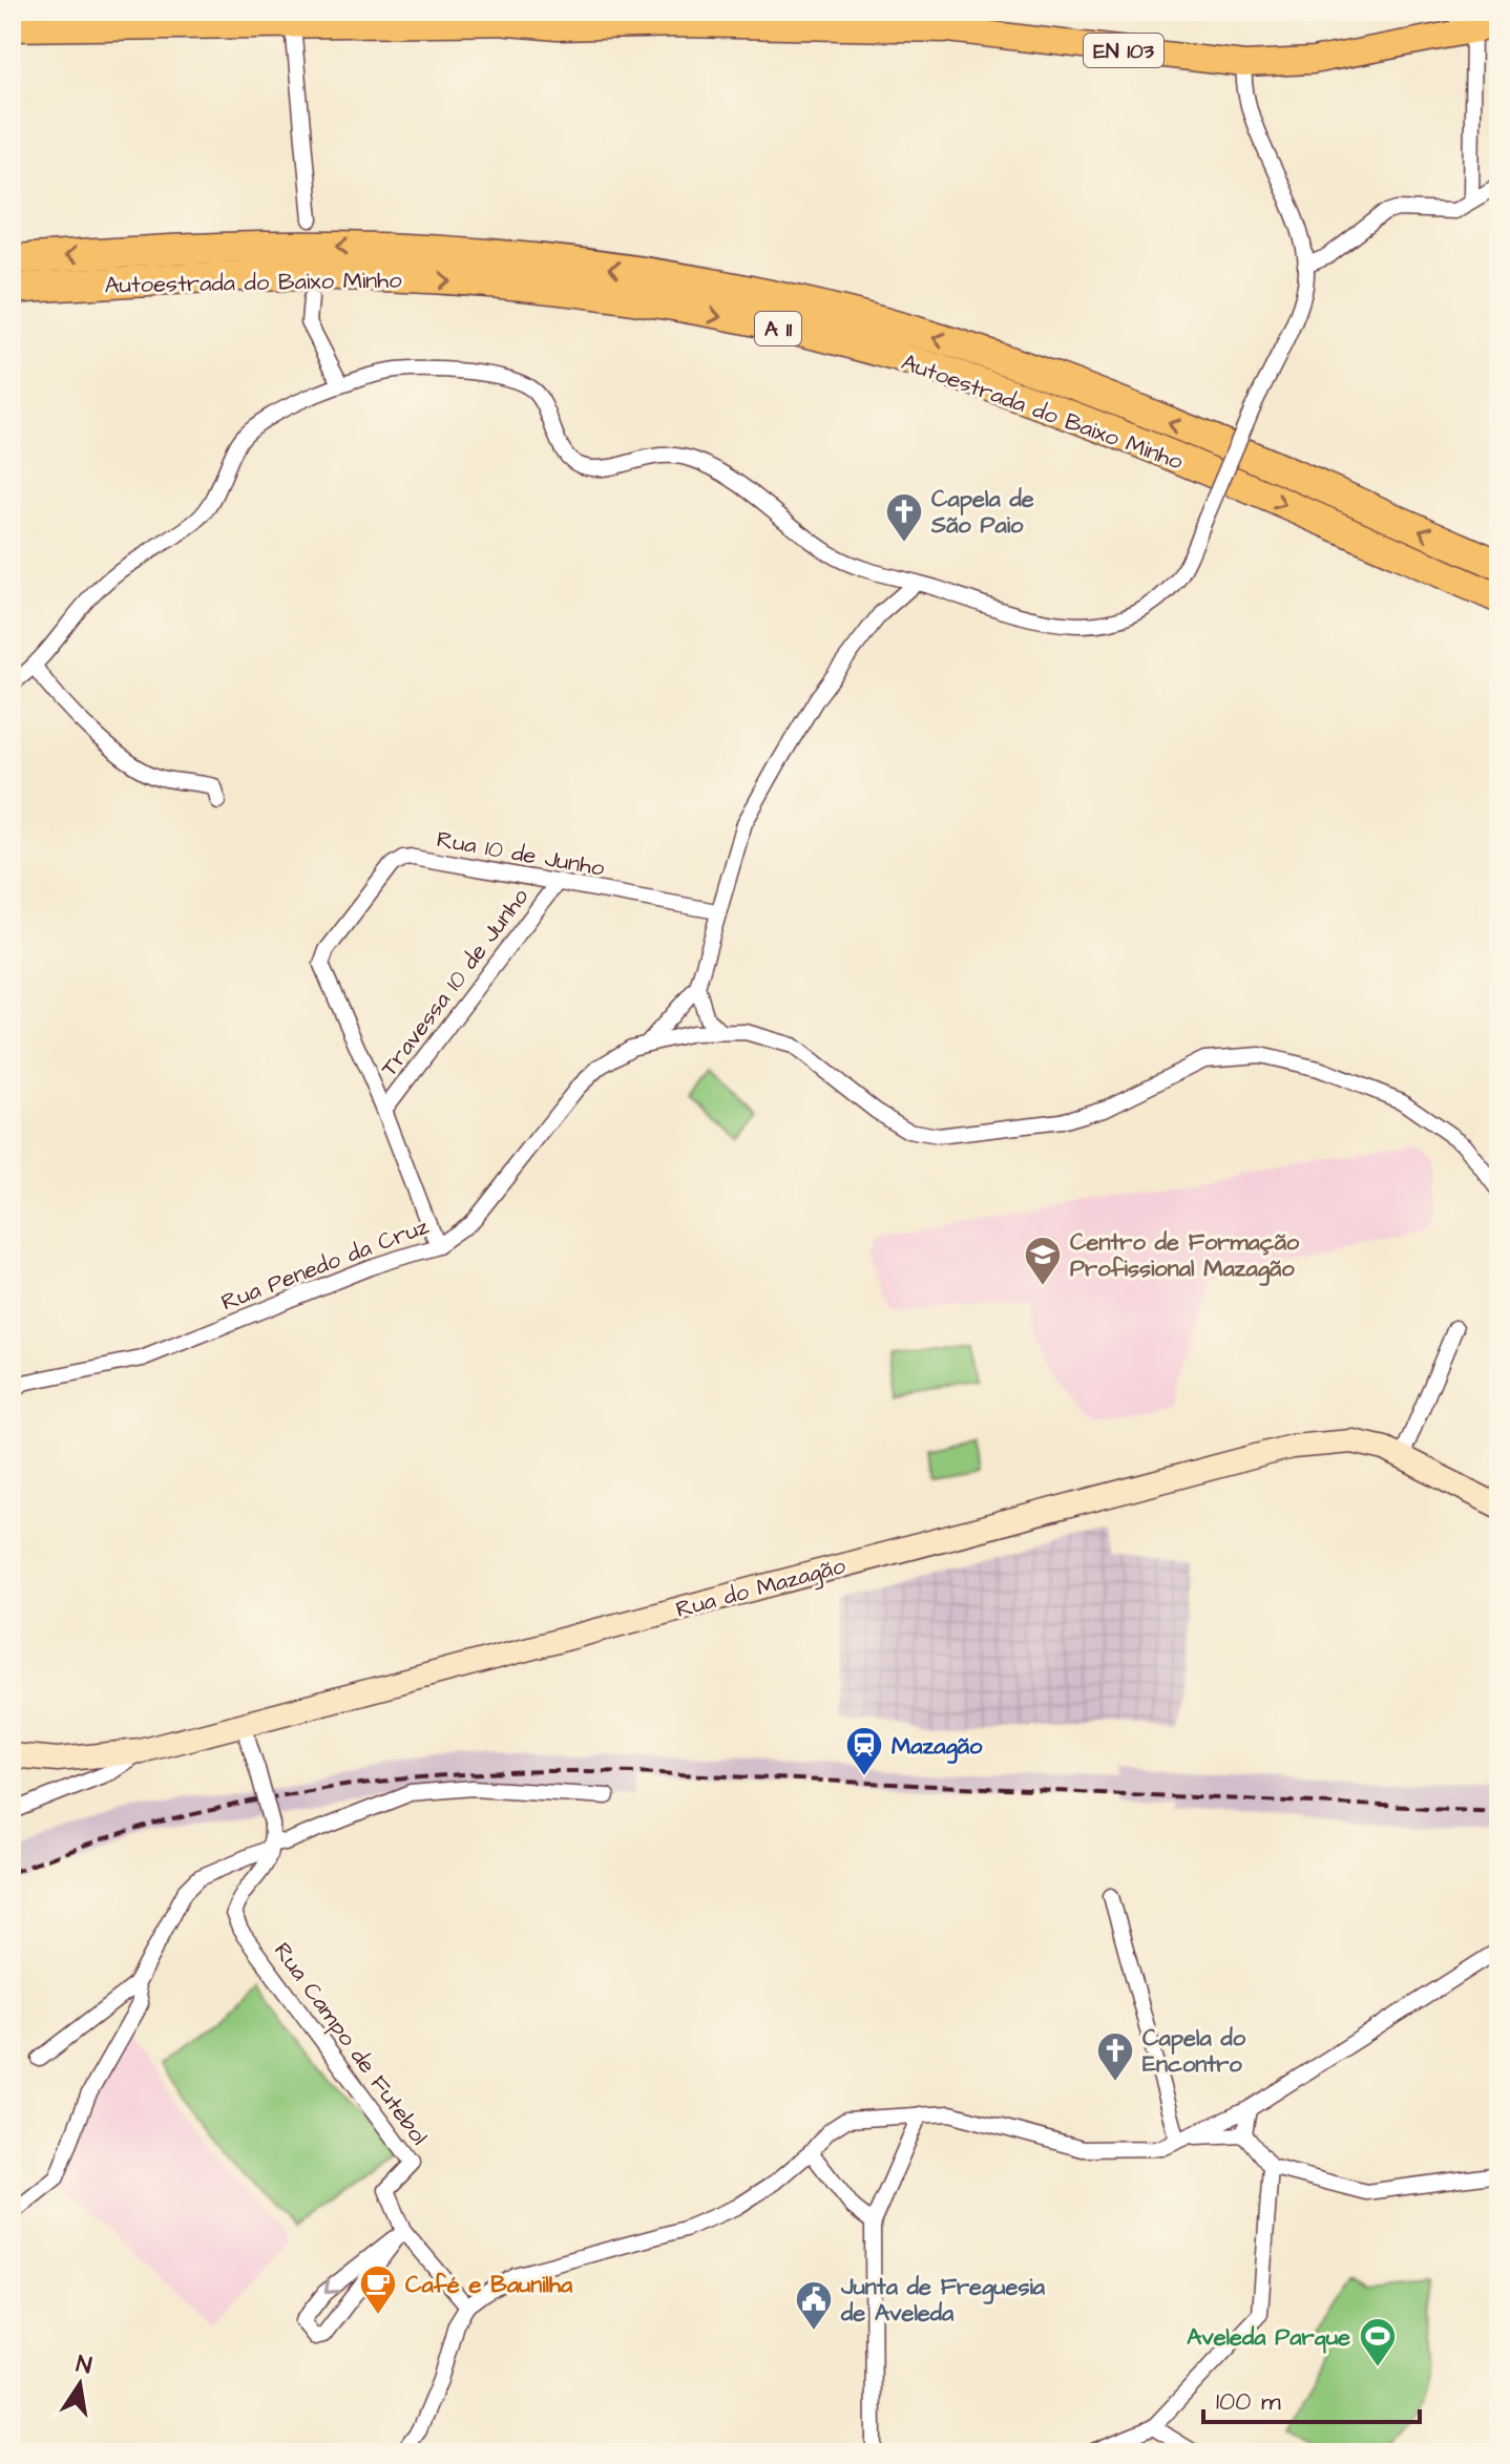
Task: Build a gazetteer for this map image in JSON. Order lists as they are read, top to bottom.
{
  "streets": {
    "highway": ["Autoestrada do Baixo Minho", "A 11"],
    "main road": ["EN 103"],
    "street": [
      "Rua 10 de Junho",
      "Travessa 10 de Junho",
      "Rua Penedo da Cruz",
      "Rua do Mazagão",
      "Rua Campo de Futebol"
    ]
  },
  "crossings": [
    ["Rua 10 de Junho", "Travessa 10 de Junho"],
    ["Rua 10 de Junho", "Rua Penedo da Cruz"]
  ],
  "places": {
    "church": ["Capela de São Paio", "Capela do Encontro"],
    "school or university": ["Centro de Formação Profissional Mazagão"],
    "station": ["Mazagão"],
    "cafe": ["Café e Baunilha"],
    "public building": ["Junta de Freguesia de Aveleda"],
    "sports": ["Aveleda Parque"]
  },
  "scale_bar": "100 m",
  "north": "top"
}
